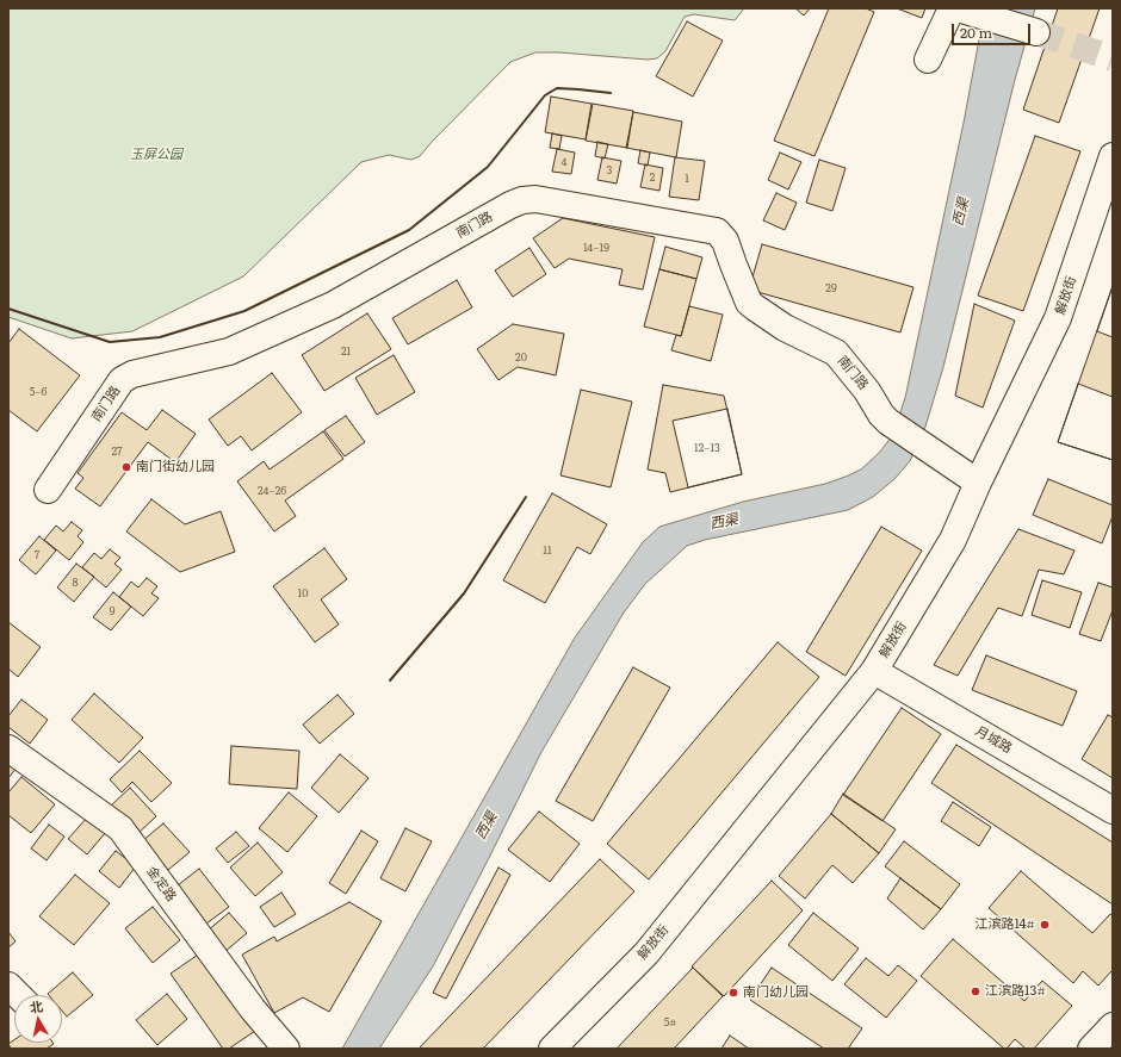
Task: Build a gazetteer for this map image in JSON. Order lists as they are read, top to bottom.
{
  "streets": {
    "street": [
      "南门路",
      "解放街",
      "月城路",
      "金定路"
    ]
  },
  "crossings": [
    ["南门路", "解放街"],
    ["解放街", "月城路"]
  ],
  "water": ["西渠"],
  "parks": ["玉屏公园"],
  "places": [
    "南门街幼儿园",
    "江滨路14#",
    "江滨路13#",
    "南门幼儿园"
  ],
  "house_numbers": [
    "4",
    "3",
    "2",
    "1",
    "14~19",
    "29",
    "21",
    "20",
    "5~6",
    "12~13",
    "27",
    "24~26",
    "11",
    "7",
    "8",
    "10",
    "9",
    "5#"
  ],
  "scale_bar": "20 m",
  "north": "top"
}
